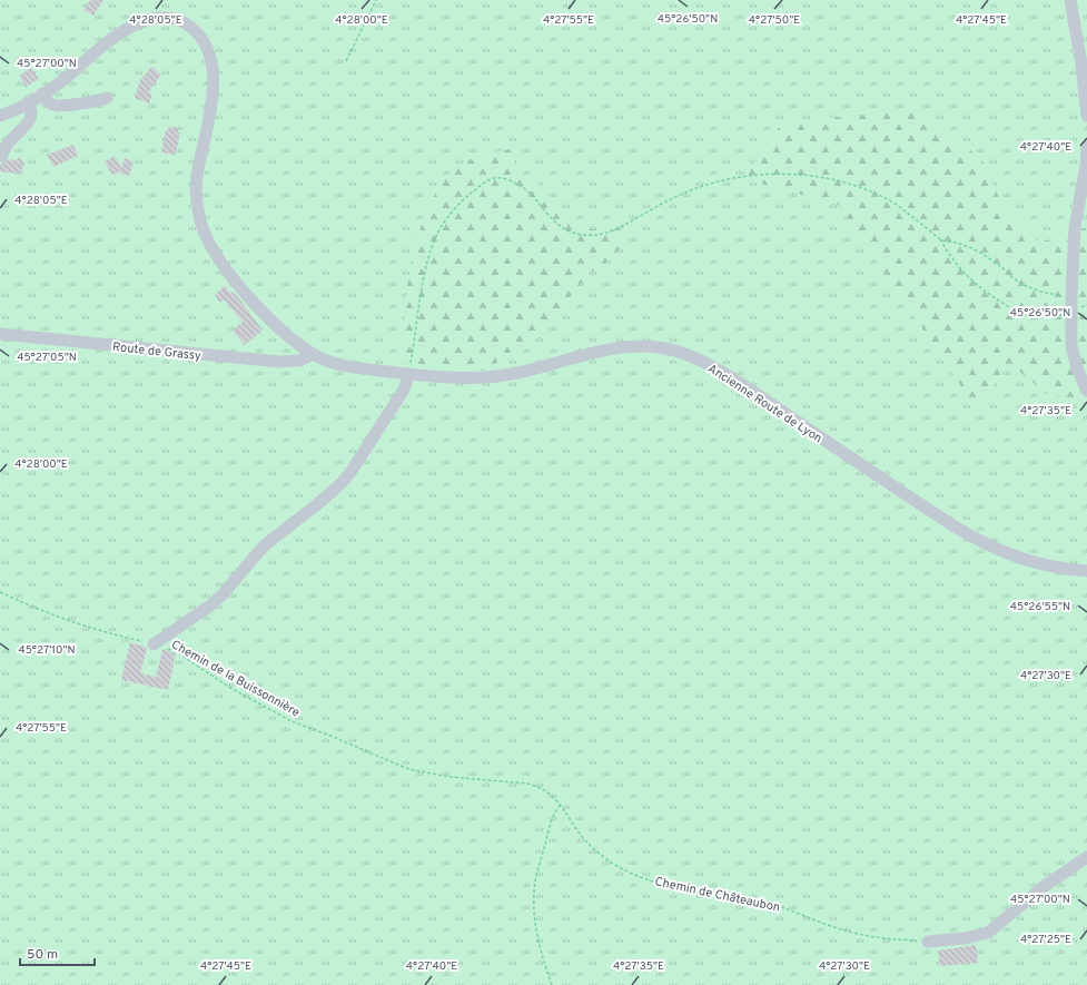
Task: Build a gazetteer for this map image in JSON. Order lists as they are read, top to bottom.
{
  "streets": {
    "street": ["Route de Grassy", "Ancienne Route de Lyon"],
    "path": ["Chemin de la Buissonnière", "Chemin de Châteaubon"]
  },
  "crossings": [
    ["Route de Grassy", "Ancienne Route de Lyon"],
    ["Chemin de la Buissonnière", "Chemin de Châteaubon"]
  ],
  "scale_bar": "50 m",
  "coordinates": [
    "45°26'50\"N",
    "4°28'05\"E",
    "4°28'00\"E",
    "4°27'55\"E",
    "4°27'50\"E",
    "4°27'45\"E",
    "45°27'00\"N",
    "4°27'40\"E",
    "45°27'05\"N",
    "4°27'35\"E",
    "45°26'55\"N",
    "45°27'10\"N",
    "4°27'30\"E",
    "4°27'25\"E"
  ]
}
